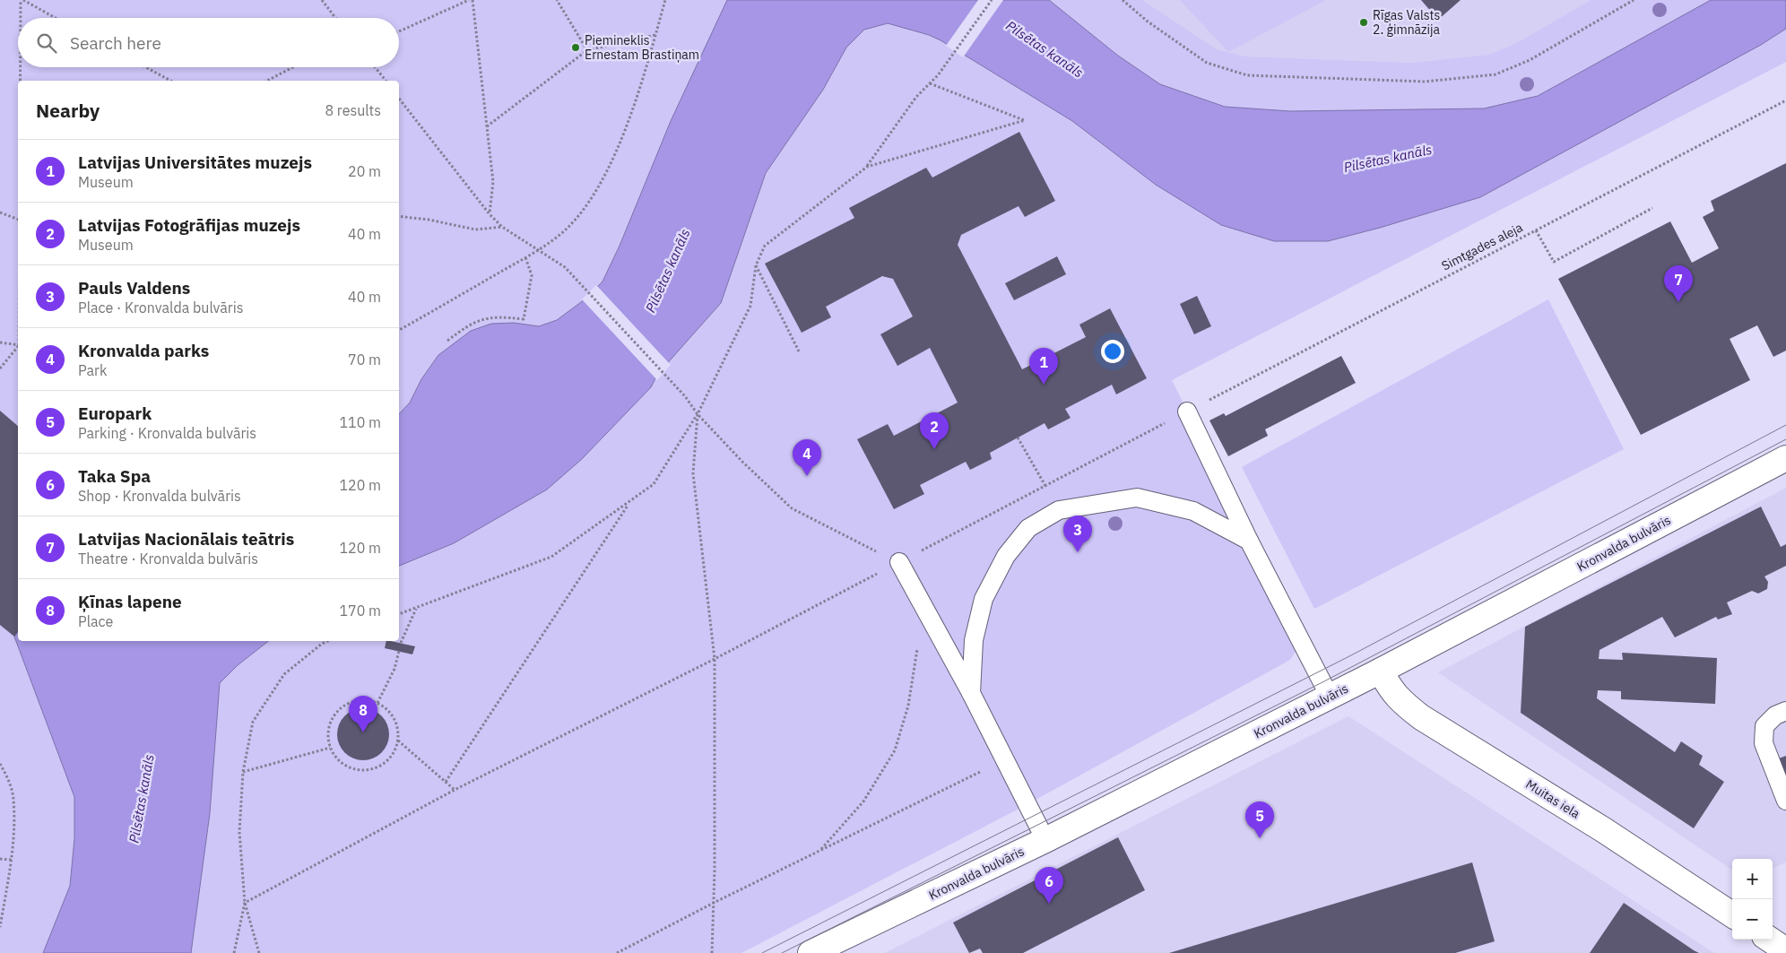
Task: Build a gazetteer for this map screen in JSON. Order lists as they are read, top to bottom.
{
  "streets": {
    "street": ["Kronvalda bulvāris", "Muitas iela"],
    "path": ["Simtgades aleja"]
  },
  "crossings": [
    ["Kronvalda bulvāris", "Muitas iela"]
  ],
  "water": ["Pilsētas kanāls"],
  "places": ["Rīgas Valsts 2. ģimnāzija", "Piemineklis Ernestam Brastiņam"],
  "page": {
    "search": "Search here",
    "heading": ["Nearby", "8 results"],
    "list": [
      {
        "mark": "1",
        "name": "Latvijas Universitātes muzejs",
        "note": "Museum",
        "value": "20 m"
      },
      {
        "mark": "2",
        "name": "Latvijas Fotogrāfijas muzejs",
        "note": "Museum",
        "value": "40 m"
      },
      {
        "mark": "3",
        "name": "Pauls Valdens",
        "note": "Place · Kronvalda bulvāris",
        "value": "40 m"
      },
      {
        "mark": "4",
        "name": "Kronvalda parks",
        "note": "Park",
        "value": "70 m"
      },
      {
        "mark": "5",
        "name": "Europark",
        "note": "Parking · Kronvalda bulvāris",
        "value": "110 m"
      },
      {
        "mark": "6",
        "name": "Taka Spa",
        "note": "Shop · Kronvalda bulvāris",
        "value": "120 m"
      },
      {
        "mark": "7",
        "name": "Latvijas Nacionālais teātris",
        "note": "Theatre · Kronvalda bulvāris",
        "value": "120 m"
      },
      {
        "mark": "8",
        "name": "Ķīnas lapene",
        "note": "Place",
        "value": "170 m"
      }
    ],
    "pins": [
      "7",
      "1",
      "2",
      "4",
      "3",
      "8",
      "5",
      "6"
    ],
    "map_buttons": ["+", "−"]
  }
}
